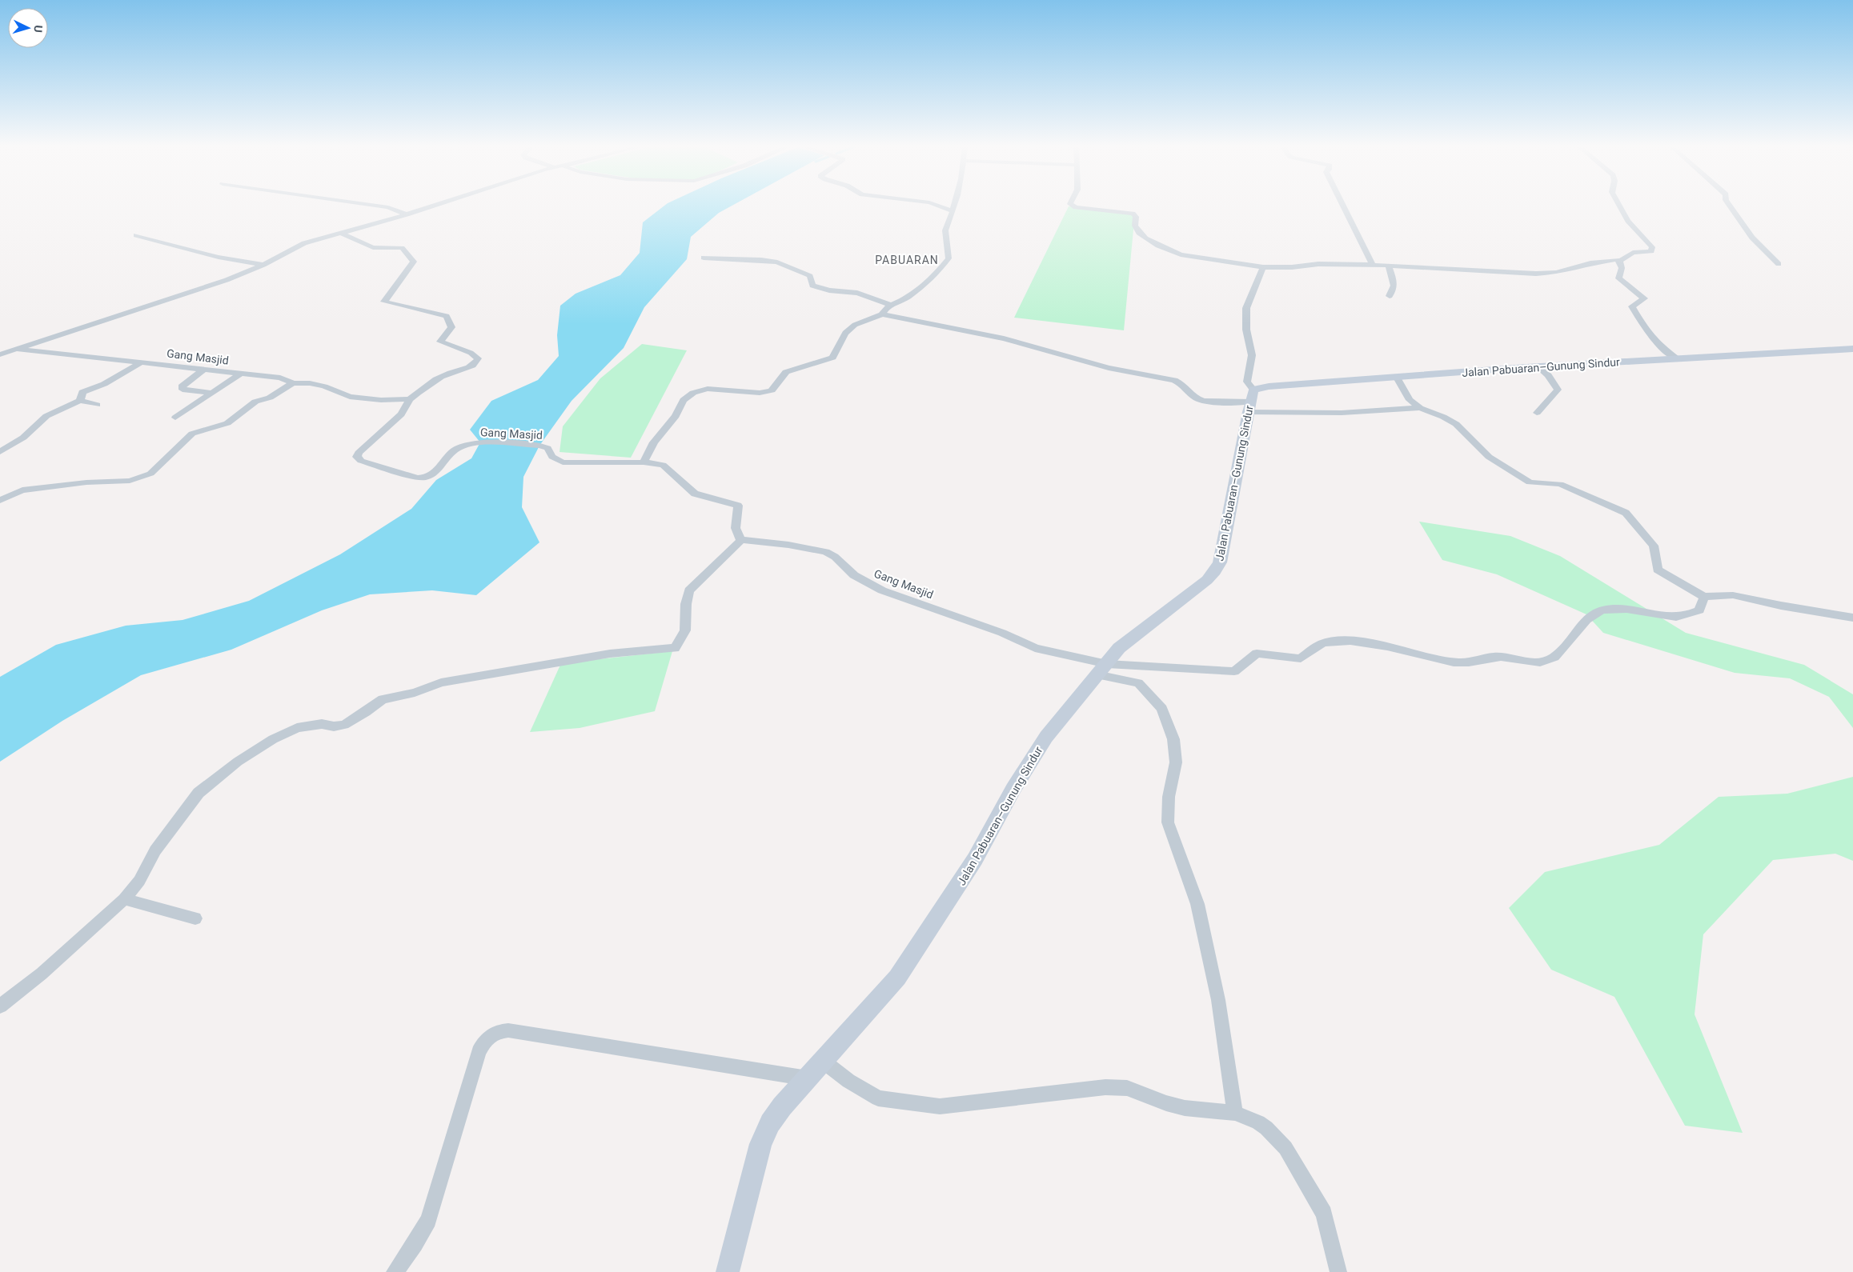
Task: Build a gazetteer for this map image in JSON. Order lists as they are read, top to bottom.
{
  "streets": {
    "street": ["Gang Masjid", "Jalan Pabuaran–Gunung Sindur"]
  },
  "crossings": [
    ["Gang Masjid", "Jalan Pabuaran–Gunung Sindur"]
  ],
  "districts": ["PABUARAN"],
  "north": "right"
}
